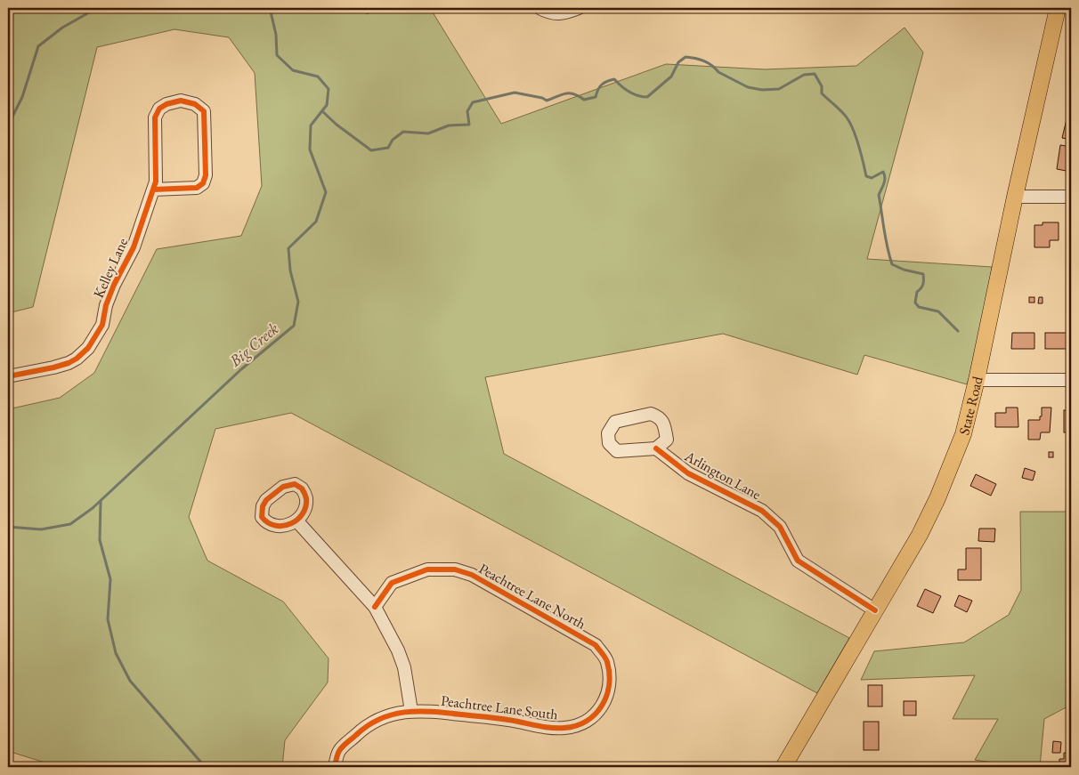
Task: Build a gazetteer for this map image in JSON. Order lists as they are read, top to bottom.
{
  "streets": {
    "main road": ["State Road"],
    "street": [
      "Kelley Lane",
      "Arlington Lane",
      "Peachtree Lane North",
      "Peachtree Lane South"
    ]
  },
  "crossings": [
    ["State Road", "Arlington Lane"],
    ["Peachtree Lane North", "Peachtree Lane South"]
  ],
  "water": ["Big Creek"]
}
